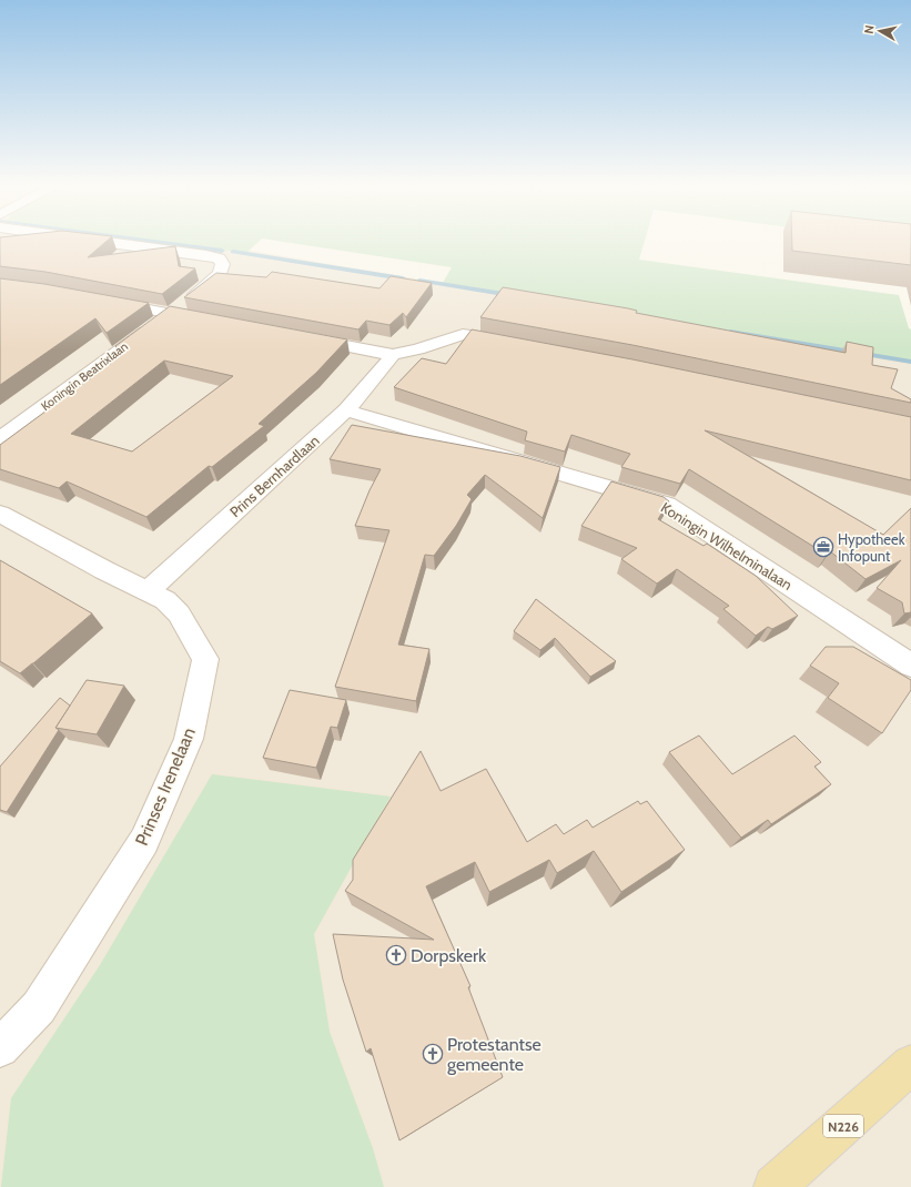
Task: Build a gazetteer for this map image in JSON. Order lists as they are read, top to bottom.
{
  "streets": {
    "main road": ["N226"],
    "street": [
      "Koningin Beatrixlaan",
      "Prins Bernhardlaan",
      "Koningin Wilhelminalaan",
      "Prinses Irenelaan"
    ]
  },
  "crossings": [
    ["Prins Bernhardlaan", "Koningin Wilhelminalaan"],
    ["Prins Bernhardlaan", "Prinses Irenelaan"]
  ],
  "places": {
    "office": ["Hypotheek Infopunt"],
    "church": ["Dorpskerk", "Protestantse gemeente"]
  },
  "north": "left"
}
